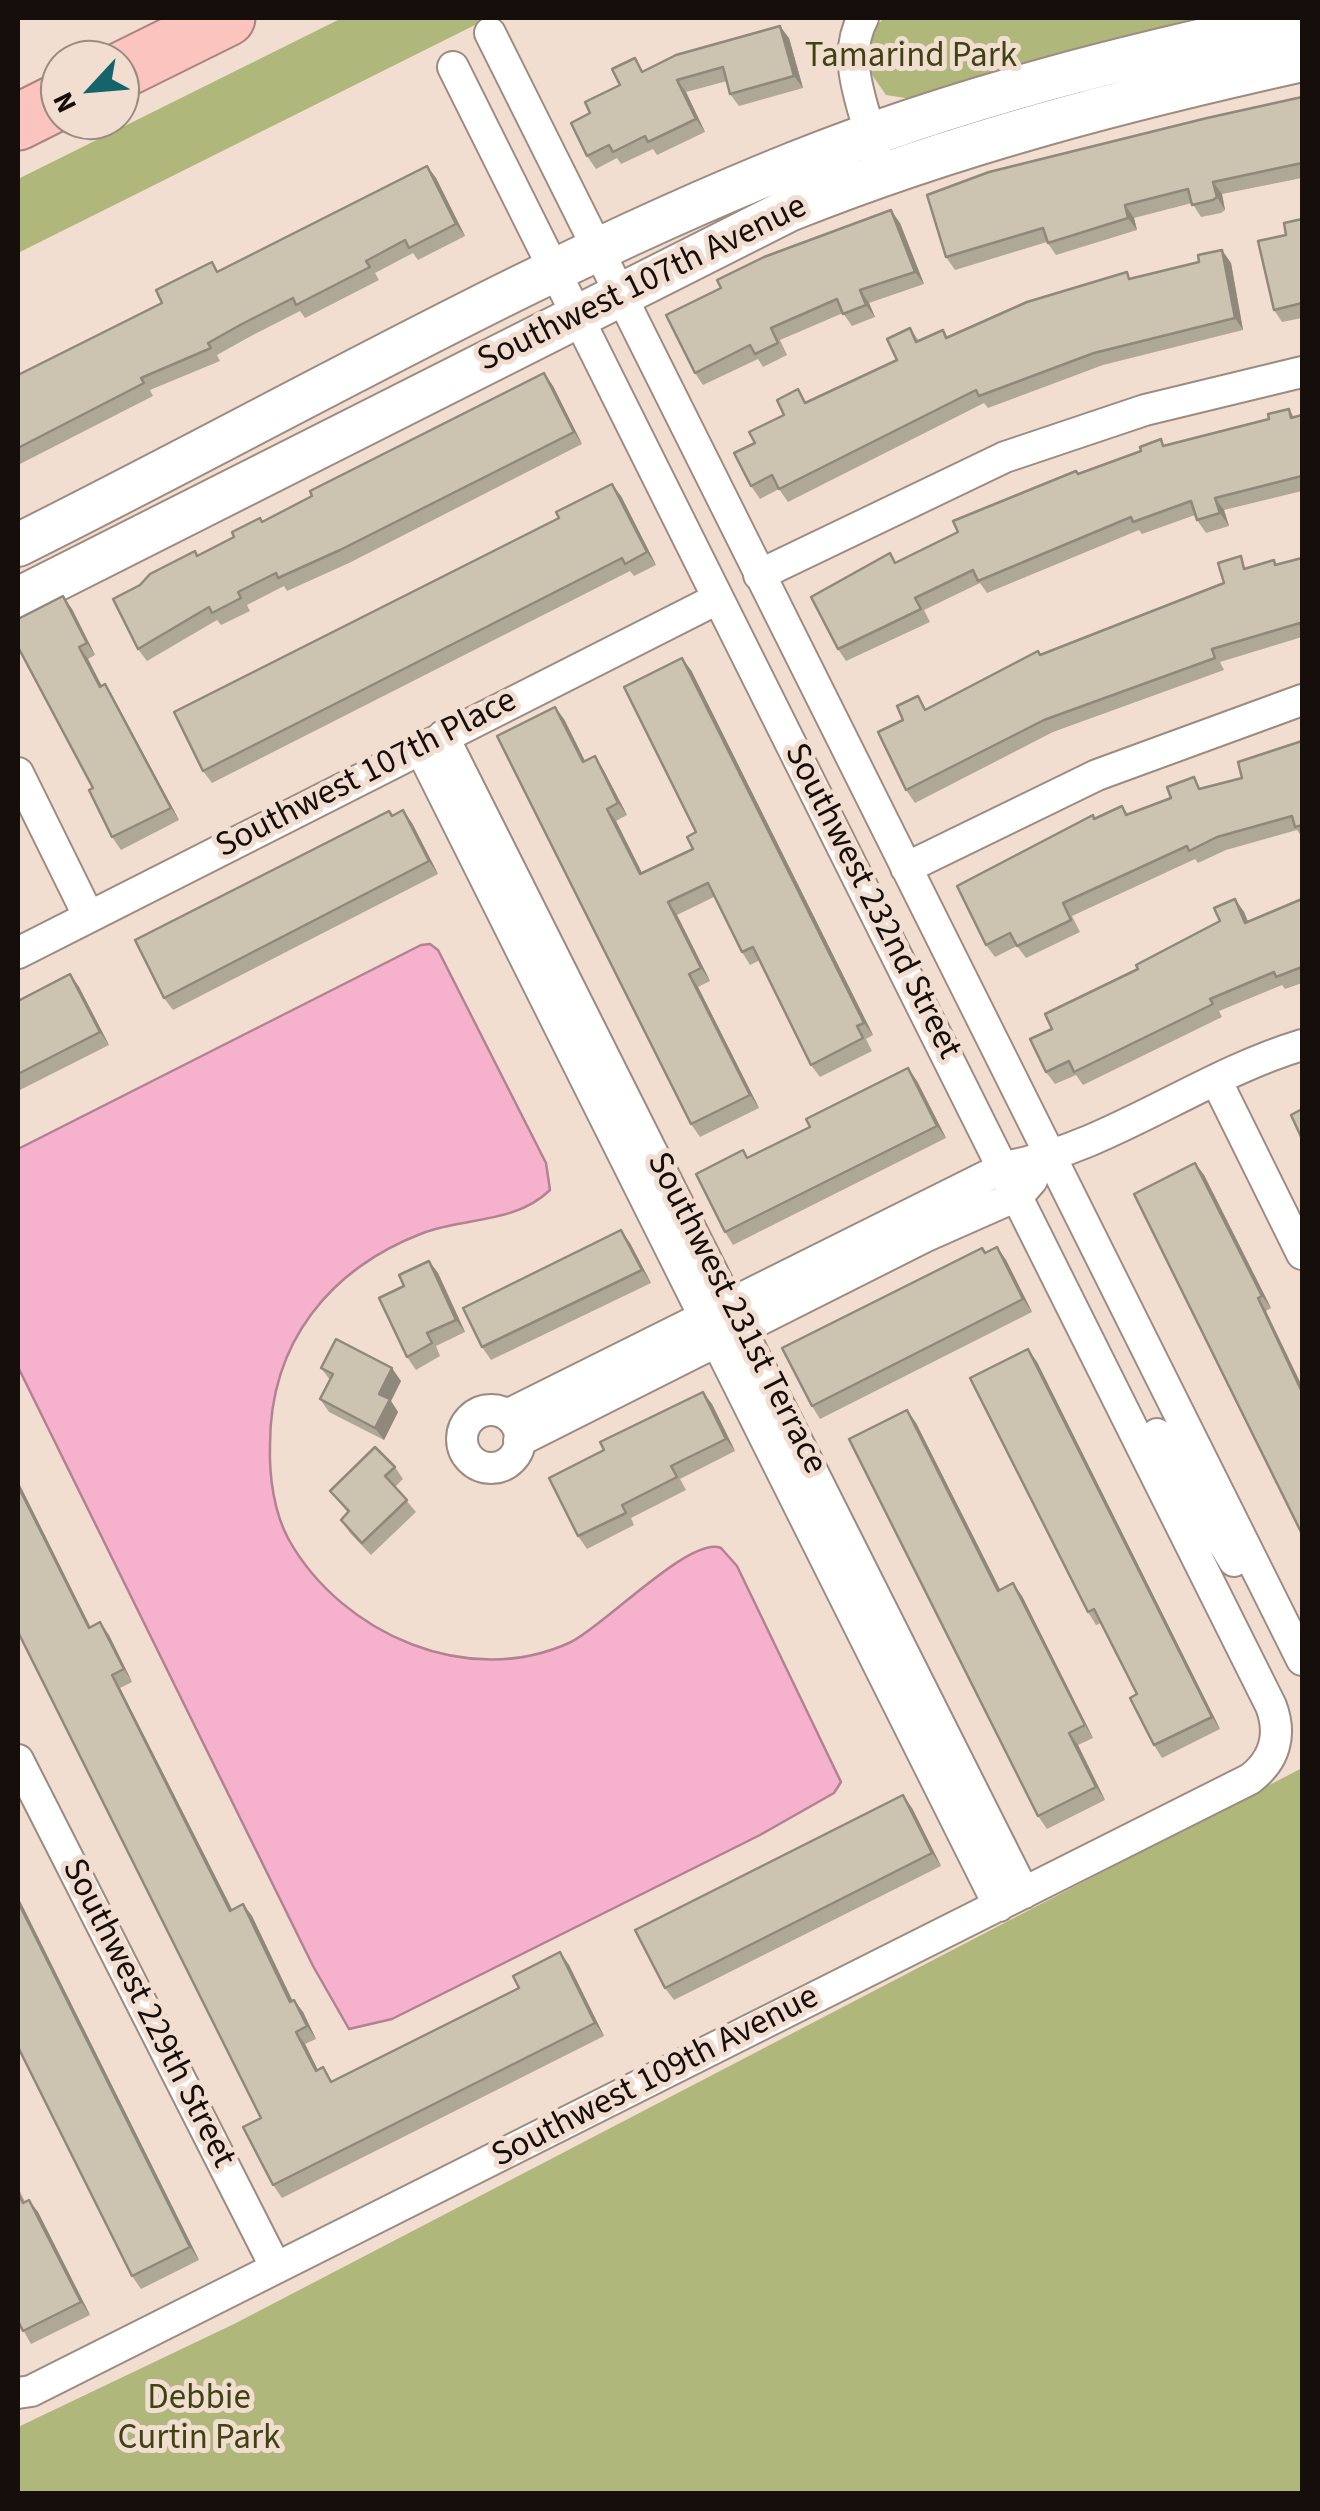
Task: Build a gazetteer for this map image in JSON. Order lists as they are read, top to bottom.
{
  "streets": {
    "street": [
      "Southwest 107th Avenue",
      "Southwest 107th Place",
      "Southwest 232nd Street",
      "Southwest 231st Terrace",
      "Southwest 229th Street",
      "Southwest 109th Avenue"
    ]
  },
  "crossings": [
    ["Southwest 107th Avenue", "Southwest 232nd Street"],
    ["Southwest 107th Place", "Southwest 232nd Street"],
    ["Southwest 107th Place", "Southwest 231st Terrace"],
    ["Southwest 232nd Street", "Southwest 109th Avenue"],
    ["Southwest 231st Terrace", "Southwest 109th Avenue"],
    ["Southwest 229th Street", "Southwest 109th Avenue"]
  ],
  "parks": ["Tamarind Park", "Debbie Curtin Park"],
  "north": "bottom left"
}
